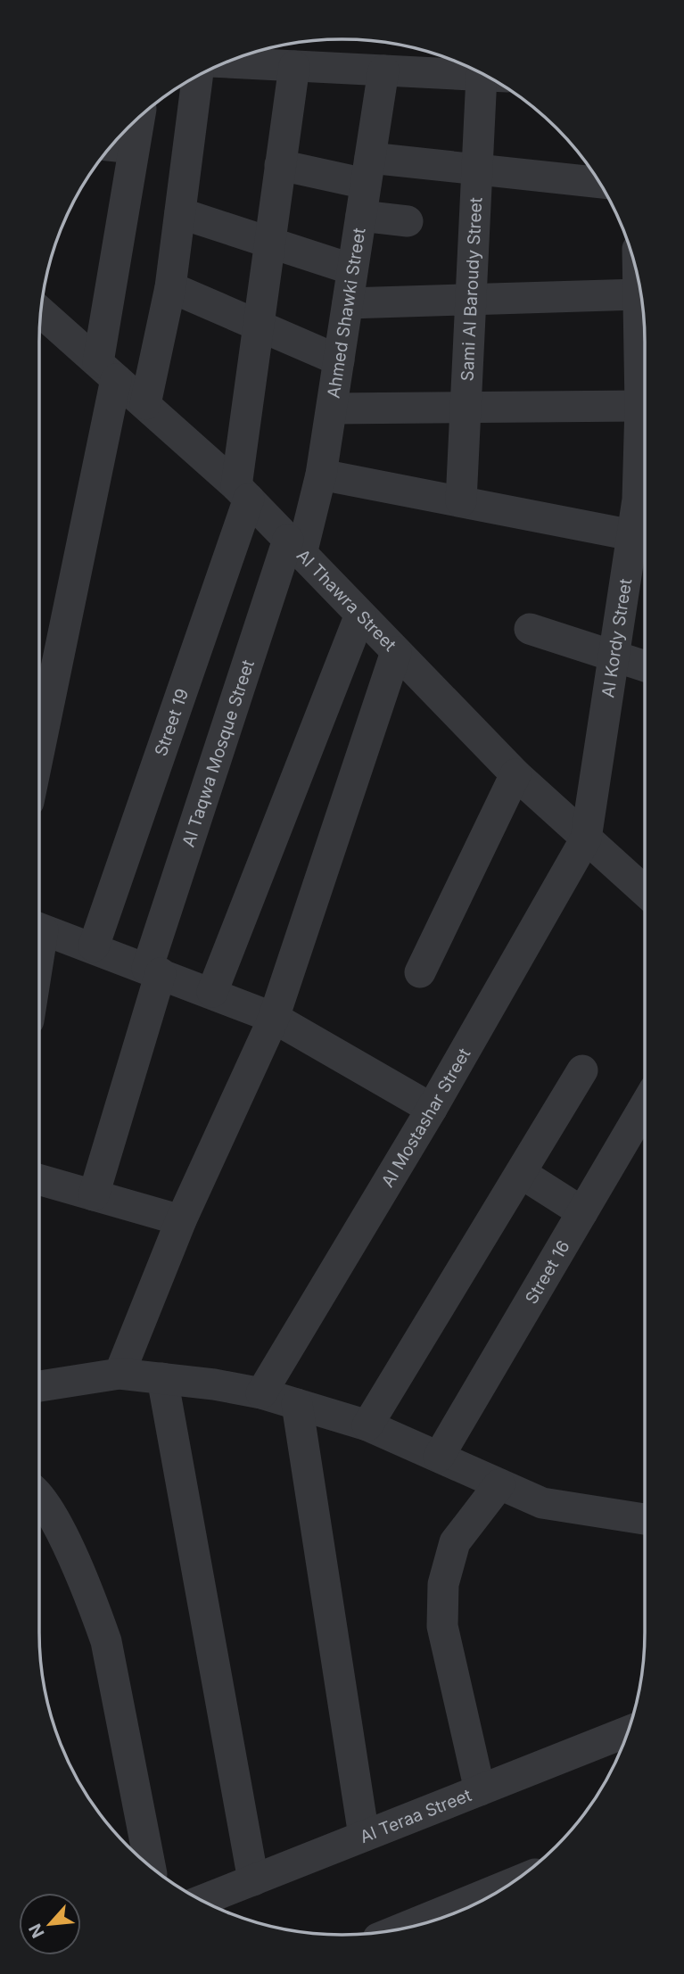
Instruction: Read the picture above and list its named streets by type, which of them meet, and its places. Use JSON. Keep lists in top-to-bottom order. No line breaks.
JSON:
{"streets":{"street":["Sami Al Baroudy Street","Ahmed Shawki Street","Al Thawra Street","Al Kordy Street","Street 19","Al Taqwa Mosque Street","Al Mostashar Street","Street 16","Al Teraa Street"]},"crossings":[["Ahmed Shawki Street","Al Thawra Street"],["Ahmed Shawki Street","Al Taqwa Mosque Street"],["Al Thawra Street","Al Kordy Street"],["Al Thawra Street","Street 19"],["Al Thawra Street","Al Taqwa Mosque Street"],["Al Thawra Street","Al Mostashar Street"],["Al Kordy Street","Al Mostashar Street"]],"north":"bottom left"}
